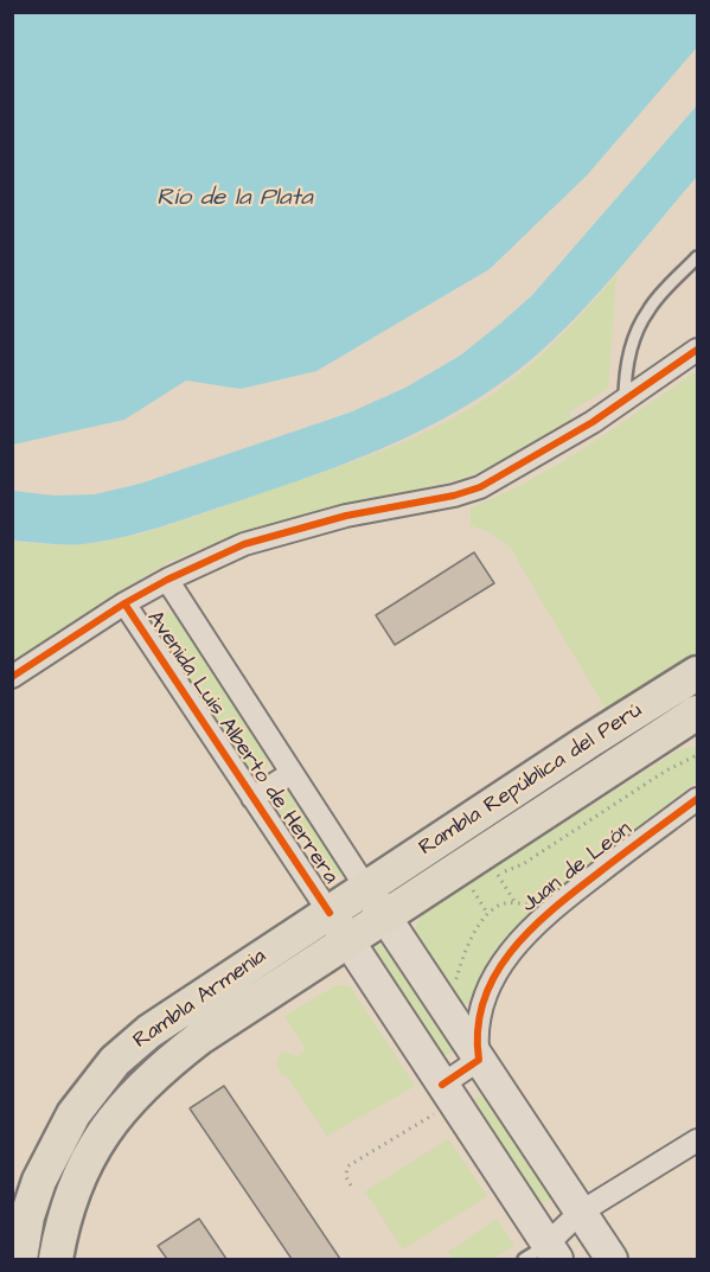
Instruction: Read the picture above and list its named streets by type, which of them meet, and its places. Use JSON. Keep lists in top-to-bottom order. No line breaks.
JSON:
{"streets":{"main road":["Avenida Luis Alberto de Herrera","Rambla República del Perú","Rambla Armenia"],"street":["Juan de León"]},"crossings":[["Avenida Luis Alberto de Herrera","Rambla República del Perú"],["Avenida Luis Alberto de Herrera","Juan de León"],["Avenida Luis Alberto de Herrera","Rambla Armenia"],["Rambla República del Perú","Rambla Armenia"]],"water":["Río de la Plata"]}
